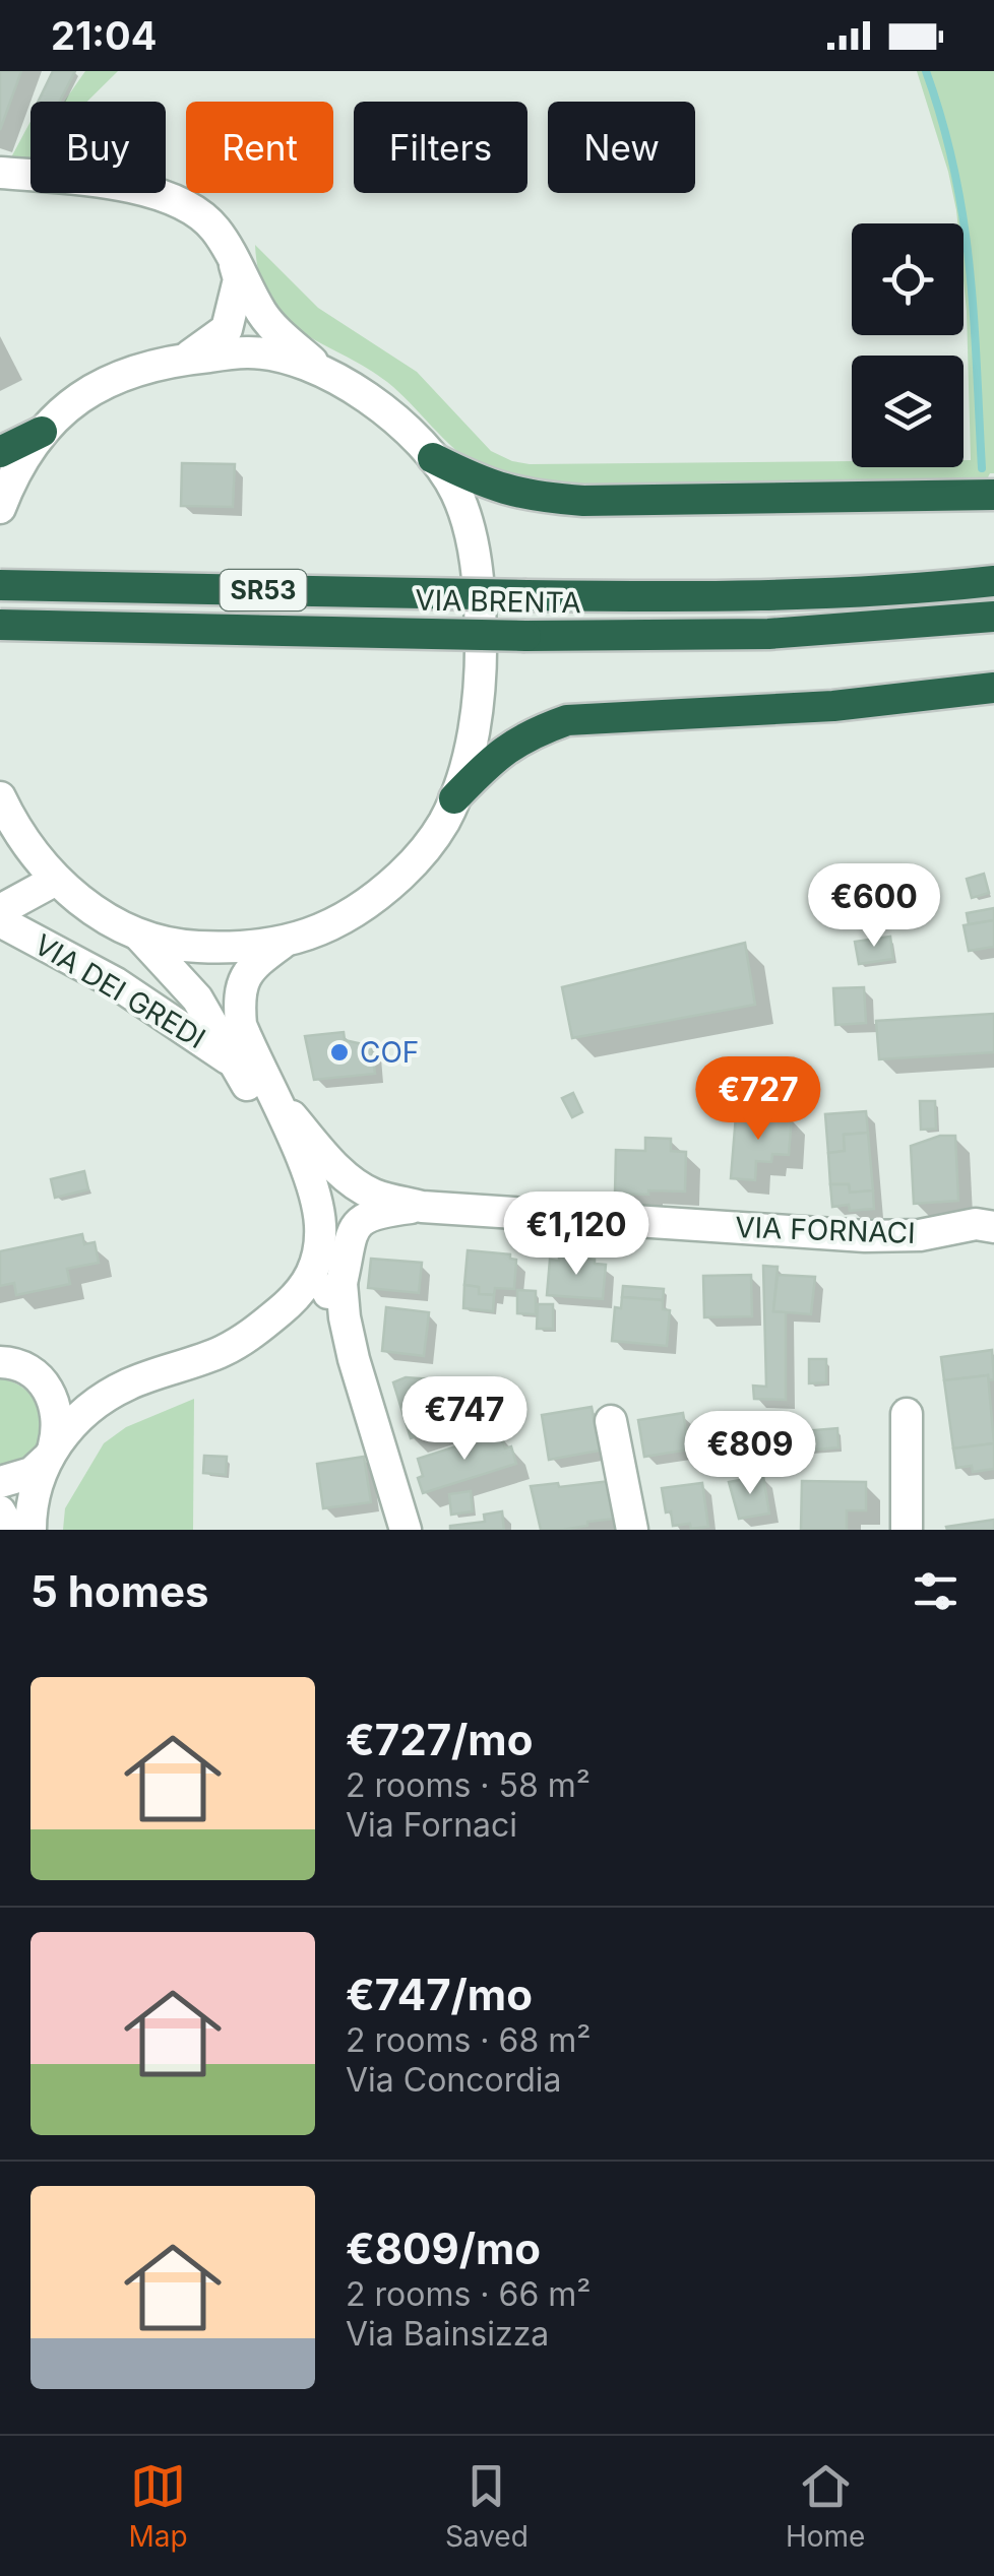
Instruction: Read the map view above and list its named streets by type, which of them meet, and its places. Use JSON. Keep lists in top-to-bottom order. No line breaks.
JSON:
{"streets":{"highway":["SR53","VIA BRENTA"],"street":["VIA DEI GREDI","VIA FORNACI"]},"places":["COF"],"page":{"status":"21:04","chip":["Buy","Rent","Filters","New"],"price":["€600","€727","€1,120","€747","€809"],"heading":"5 homes","list":[{"name":"€727/mo","note":"2 rooms · 58 m² · Via Fornaci"},{"name":"€747/mo","note":"2 rooms · 68 m² · Via Concordia"},{"name":"€809/mo","note":"2 rooms · 66 m² · Via Bainsizza"}],"tabs":["Map","Saved","Home"]}}
